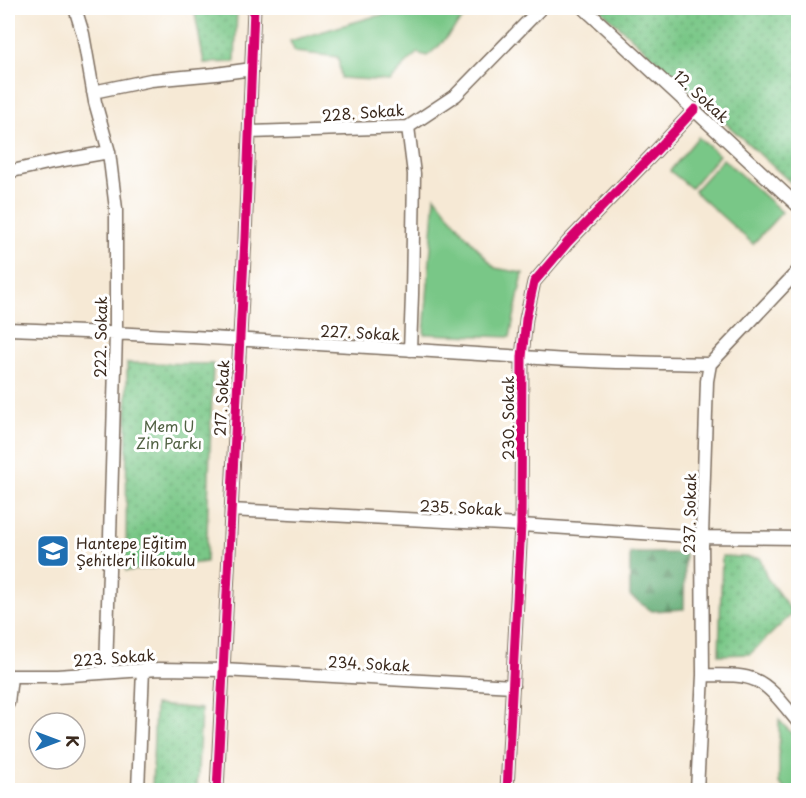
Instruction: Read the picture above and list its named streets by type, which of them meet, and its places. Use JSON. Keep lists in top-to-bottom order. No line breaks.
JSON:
{"streets":{"street":["12. Sokak","228. Sokak","227. Sokak","222. Sokak","217. Sokak","230. Sokak","235. Sokak","237. Sokak","223. Sokak","234. Sokak"]},"crossings":[["12. Sokak","230. Sokak"],["228. Sokak","217. Sokak"],["227. Sokak","222. Sokak"],["227. Sokak","217. Sokak"],["227. Sokak","230. Sokak"],["227. Sokak","237. Sokak"],["222. Sokak","223. Sokak"],["217. Sokak","235. Sokak"],["217. Sokak","223. Sokak"],["217. Sokak","234. Sokak"],["230. Sokak","235. Sokak"],["230. Sokak","234. Sokak"],["235. Sokak","237. Sokak"],["223. Sokak","234. Sokak"]],"parks":["Mem U Zin Parkı"],"places":{"school or university":["Hantepe Eğitim Şehitleri İlkokulu"]},"north":"right"}
